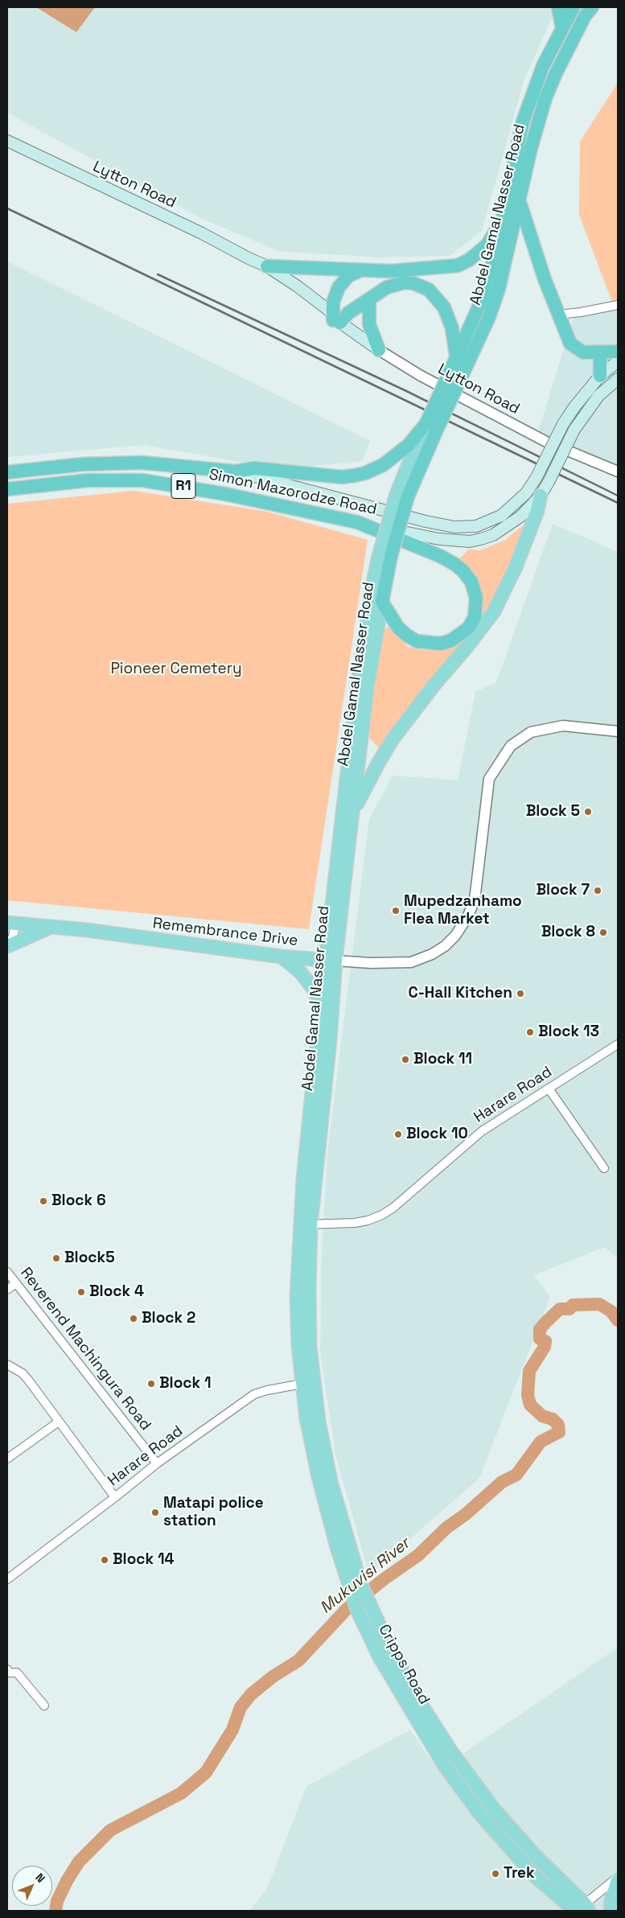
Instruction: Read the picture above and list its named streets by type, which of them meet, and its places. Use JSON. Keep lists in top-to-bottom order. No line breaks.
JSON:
{"streets":{"highway":["Abdel Gamal Nasser Road","R1","Simon Mazorodze Road"],"main road":["Lytton Road","Remembrance Drive","Cripps Road"],"street":["Harare Road","Reverend Machingura Road"]},"crossings":[["Abdel Gamal Nasser Road","Remembrance Drive"],["Abdel Gamal Nasser Road","Harare Road"],["Abdel Gamal Nasser Road","Cripps Road"],["R1","Simon Mazorodze Road"],["Harare Road","Reverend Machingura Road"],["Harare Road","Cripps Road"]],"water":["Mukuvisi River"],"parks":["Pioneer Cemetery"],"places":["Block 5","Block 7","Mupedzanhamo Flea Market","Block 8","C-Hall Kitchen","Block 13","Block 11","Block 10","Block 6","Block5","Block 4","Block 2","Block 1","Matapi police station","Block 14","Trek"],"north":"top right"}
